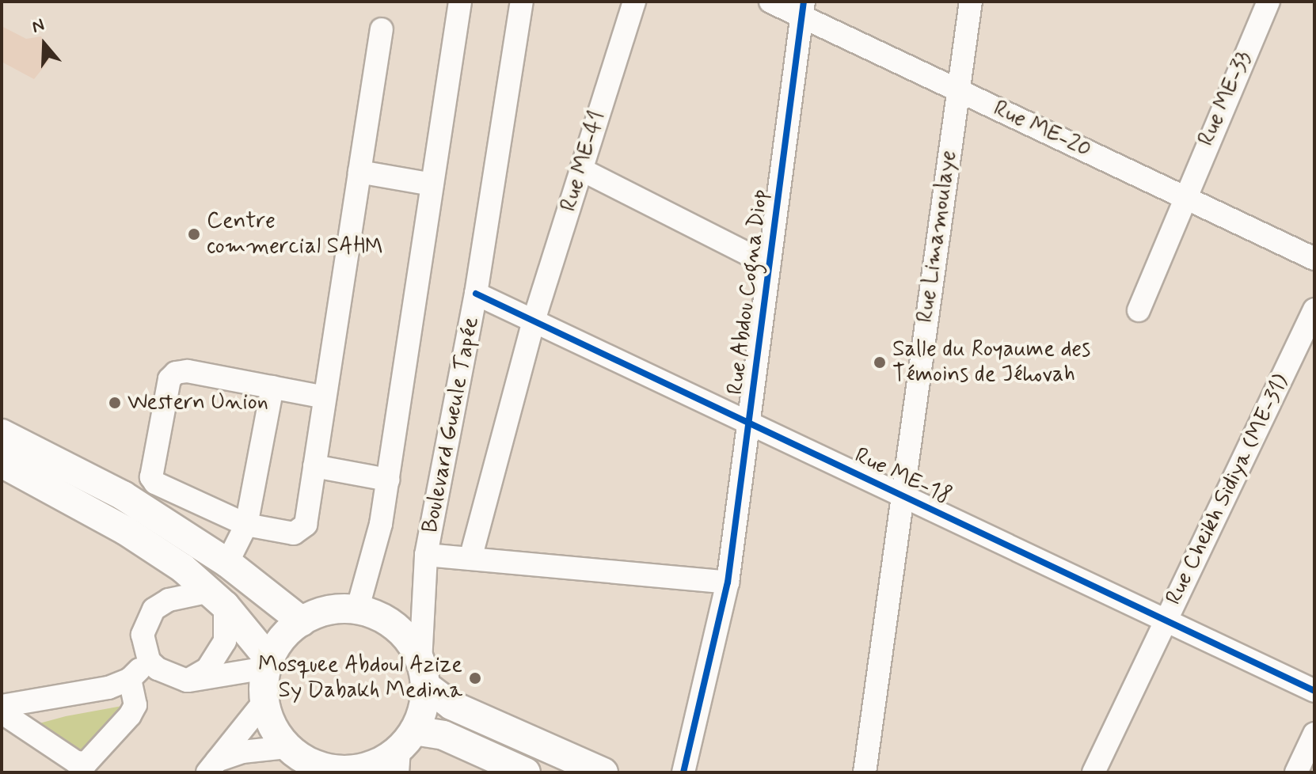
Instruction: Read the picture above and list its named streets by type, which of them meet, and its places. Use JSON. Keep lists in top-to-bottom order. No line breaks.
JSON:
{"streets":{"street":["Rue ME-33","Rue ME-20","Rue ME-41","Rue Limamoulaye","Rue Abdou Cogna Diop","Boulevard Gueule Tapée","Rue ME-18","Rue Cheikh Sidiya (ME-31)"]},"crossings":[["Rue ME-33","Rue ME-20"],["Rue ME-20","Rue Limamoulaye"],["Rue ME-20","Rue Abdou Cogna Diop"],["Rue ME-41","Rue ME-18"],["Rue Limamoulaye","Rue ME-18"],["Rue Abdou Cogna Diop","Rue ME-18"],["Boulevard Gueule Tapée","Rue ME-18"],["Rue ME-18","Rue Cheikh Sidiya (ME-31)"]],"places":["Centre commercial SAHM","Salle du Royaume des Témoins de Jéhovah","Western Union","Mosquee Abdoul Azize Sy Dabakh Medina"],"north":"top"}
